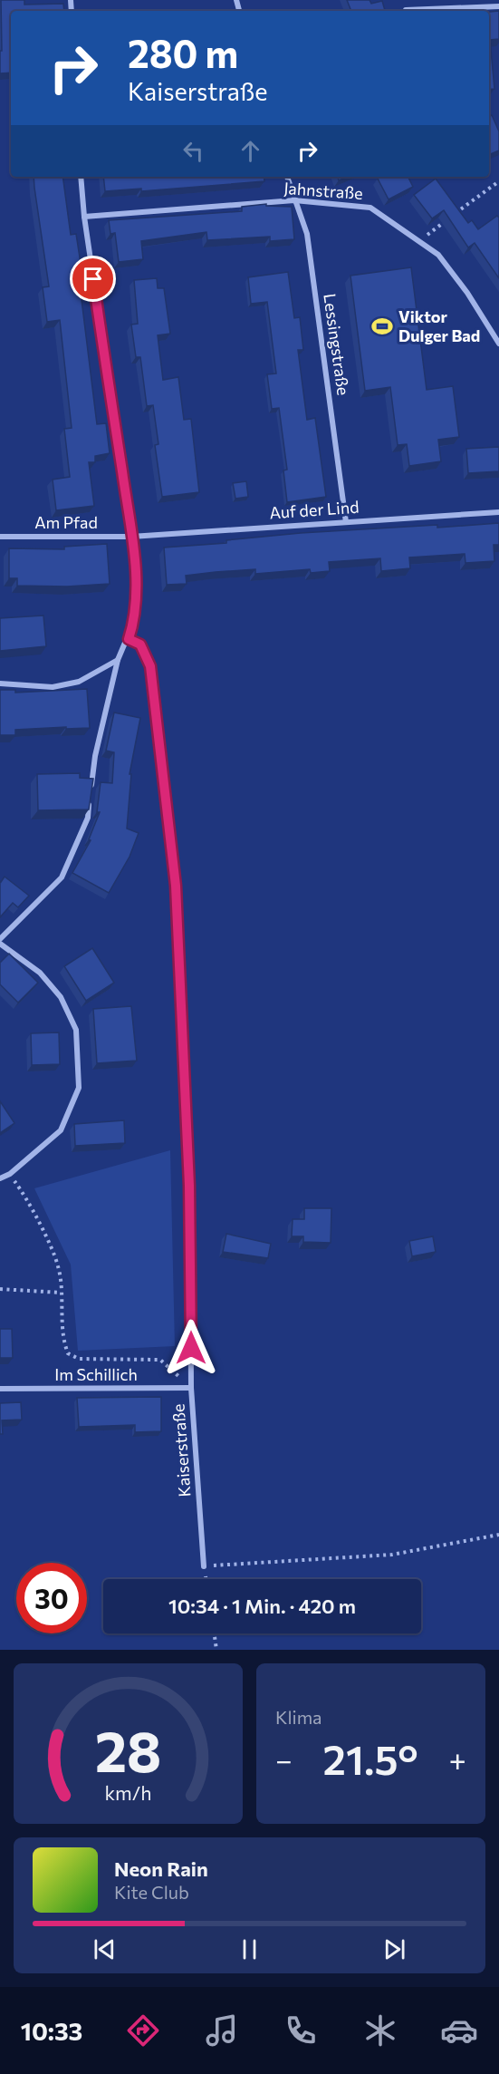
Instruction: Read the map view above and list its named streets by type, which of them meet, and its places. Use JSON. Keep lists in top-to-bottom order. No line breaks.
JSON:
{"streets":{"street":["Jahnstraße","Lessingstraße","Auf der Lind","Am Pfad","Im Schillich","Kaiserstraße"]},"crossings":[["Jahnstraße","Lessingstraße"],["Lessingstraße","Auf der Lind"],["Auf der Lind","Am Pfad"],["Im Schillich","Kaiserstraße"]],"places":{"sports":["Viktor Dulger Bad"]},"page":{"turn":["280 m","Kaiserstraße"],"limit":"30","trip":"10:34 · 1 Min. · 420 m","tile":"Klima","heat":["−","21.5°","+"],"song":["Neon Rain","Kite Club"],"tabs":"10:33","gauge":["28","km/h"]}}
